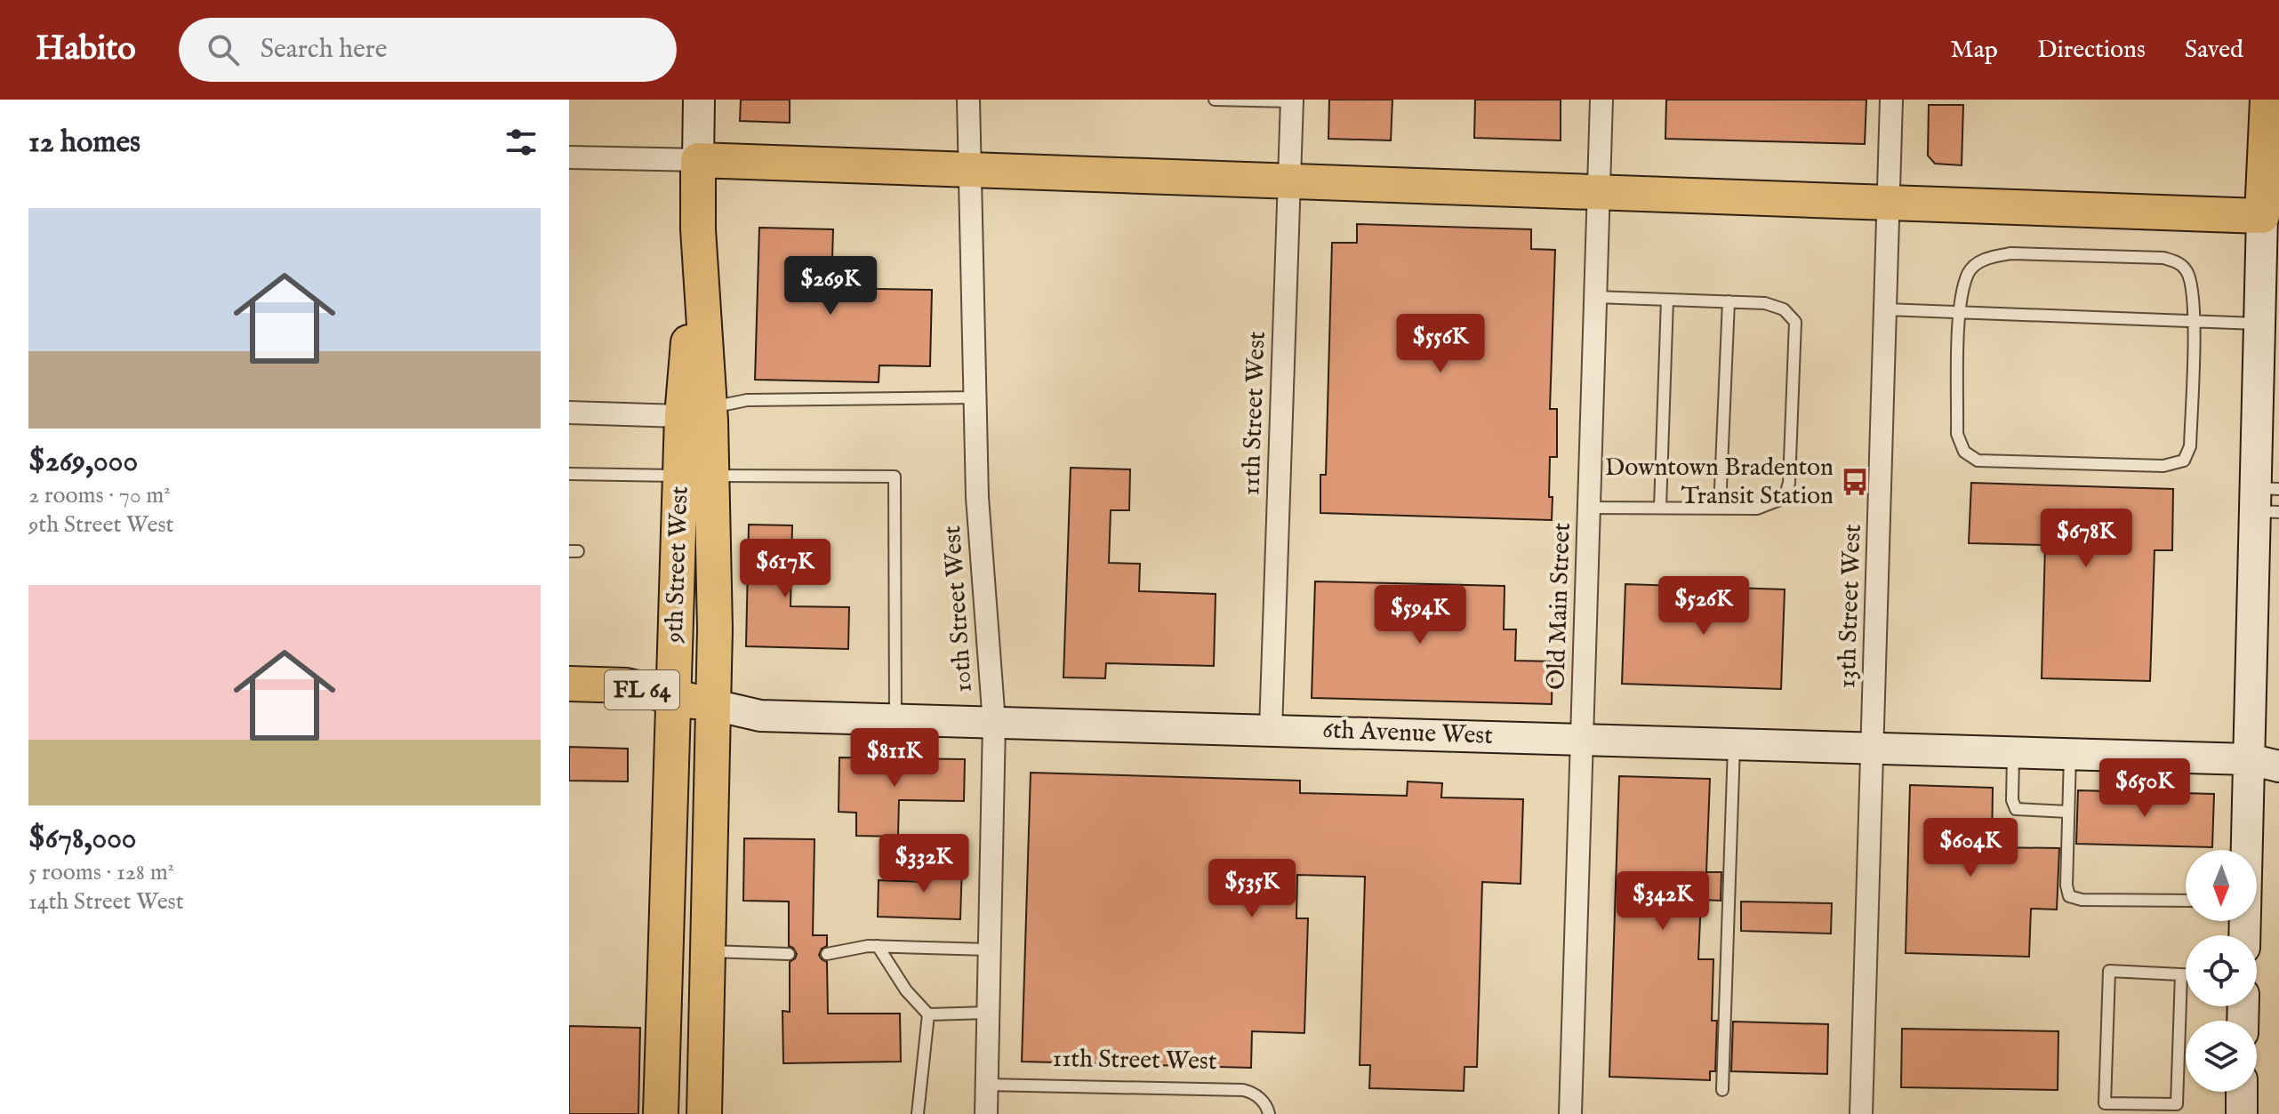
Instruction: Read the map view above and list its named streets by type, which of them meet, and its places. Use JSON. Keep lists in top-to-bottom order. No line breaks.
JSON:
{"streets":{"main road":["9th Street West","FL 64","6th Avenue West"],"street":["11th Street West","Old Main Street","13th Street West","10th Street West"]},"crossings":[["11th Street West","10th Street West"],["11th Street West","6th Avenue West"],["9th Street West","6th Avenue West"],["Old Main Street","6th Avenue West"],["13th Street West","6th Avenue West"],["10th Street West","6th Avenue West"]],"places":{"bus stop":["Downtown Bradenton Transit Station"]},"north":"bottom","page":{"header":"Habito","search":"Search here","nav":["Map","Directions","Saved"],"heading":"12 homes","list":[{"name":"$269,000","note":"2 rooms · 70 m² · 9th Street West"},{"name":"$678,000","note":"5 rooms · 128 m² · 14th Street West"}],"price":["$269K","$556K","$678K","$617K","$526K","$594K","$811K","$650K","$604K","$332K","$535K","$342K"]}}
